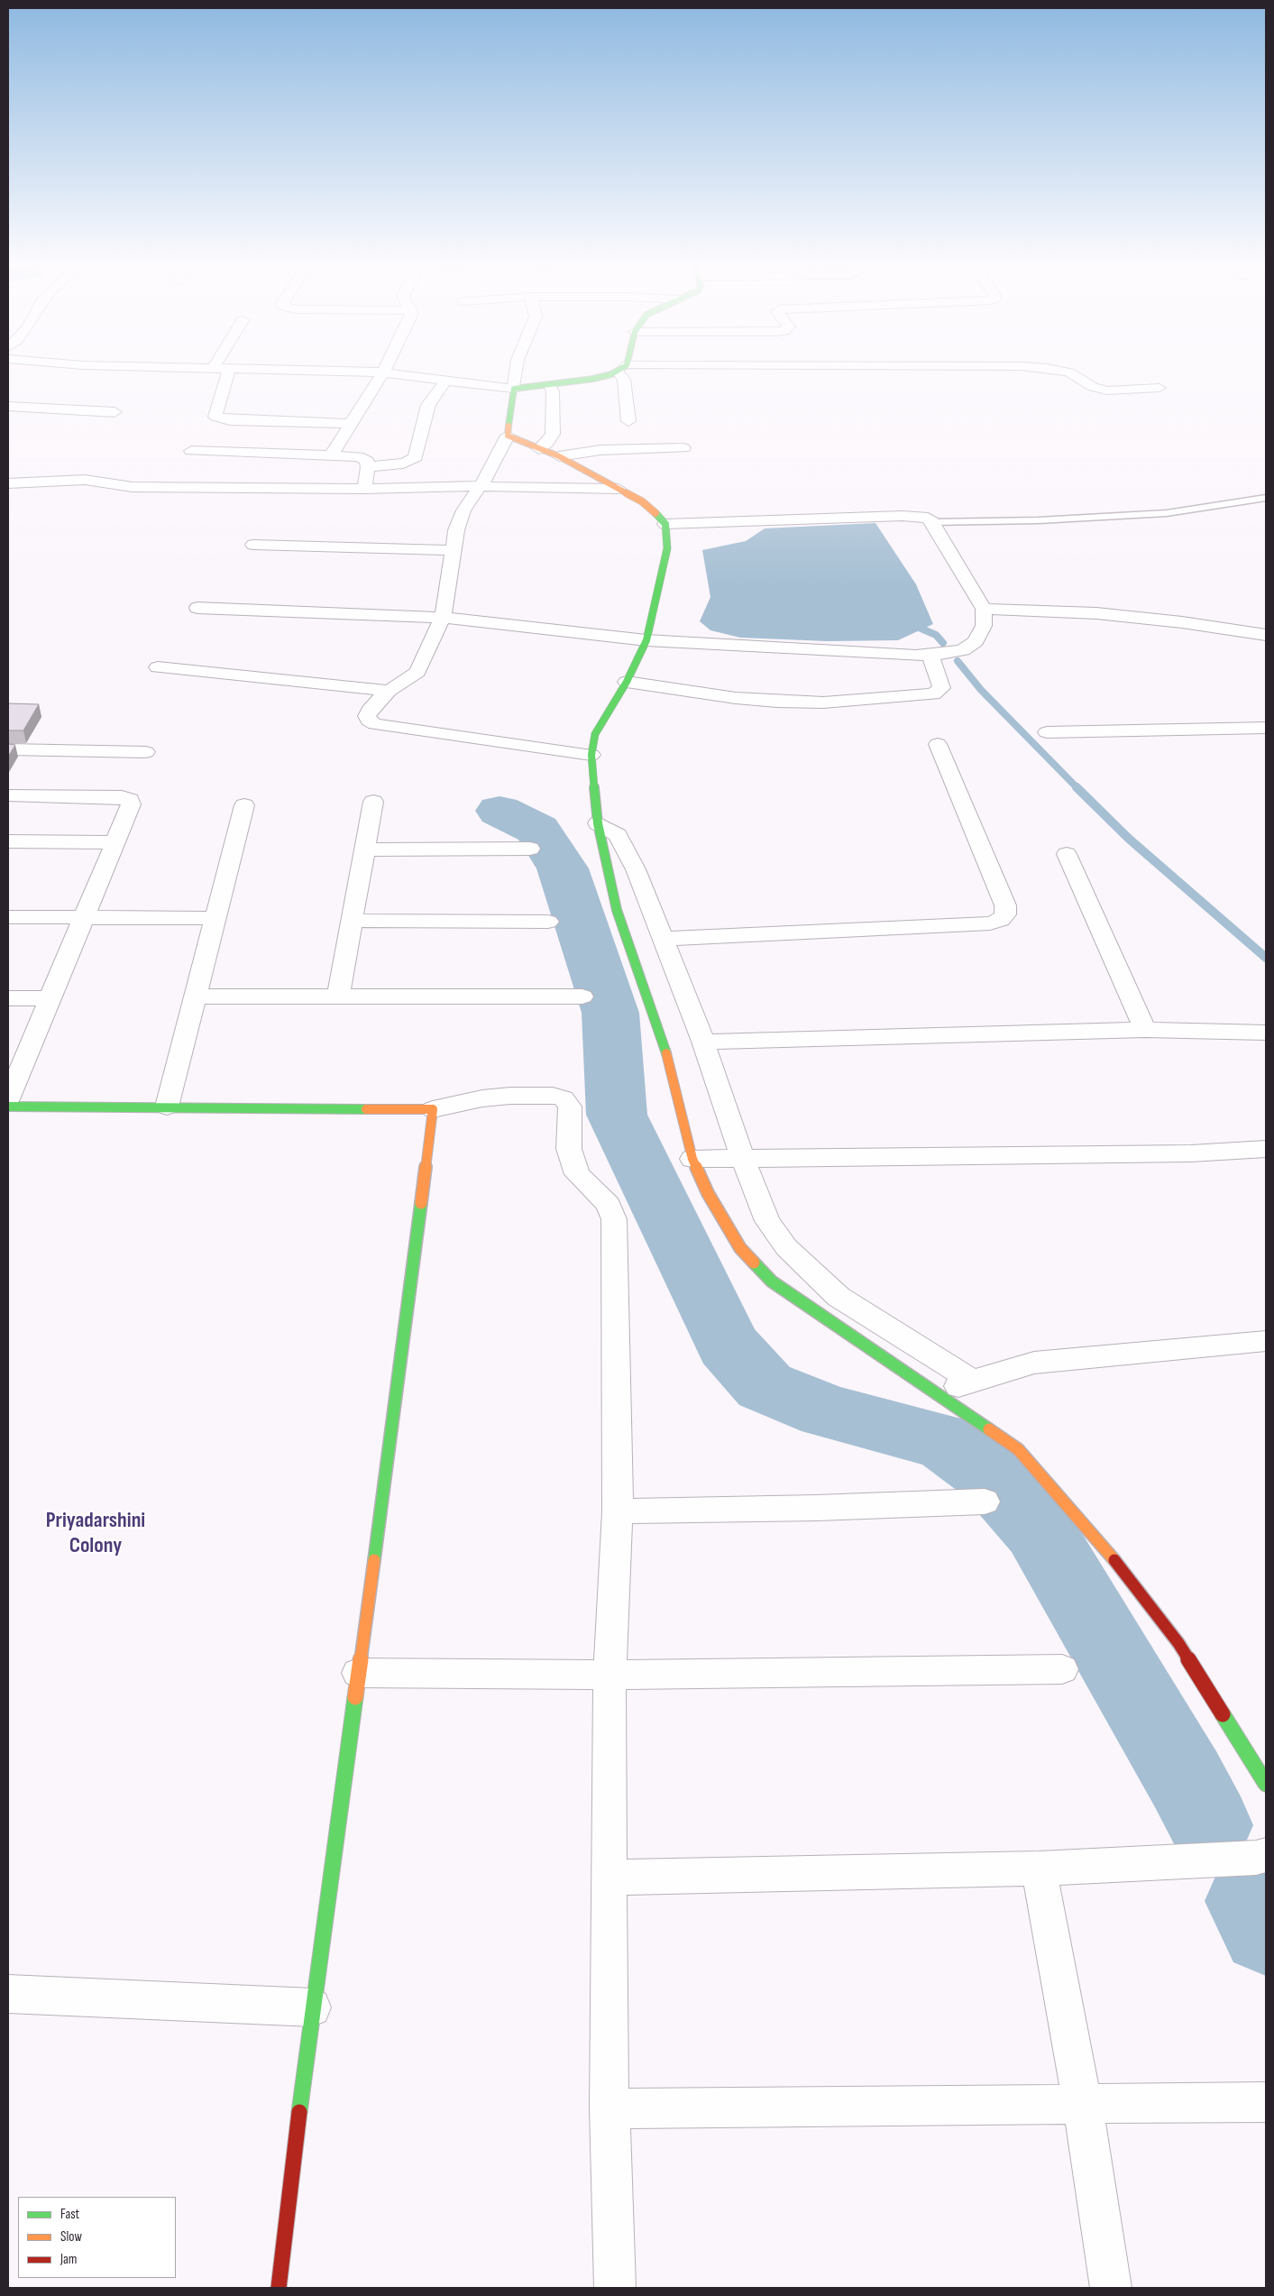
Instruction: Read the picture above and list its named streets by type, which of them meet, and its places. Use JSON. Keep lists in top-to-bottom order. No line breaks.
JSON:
{"districts":["Priyadarshini Colony"],"legend":["Fast","Slow","Jam"]}
